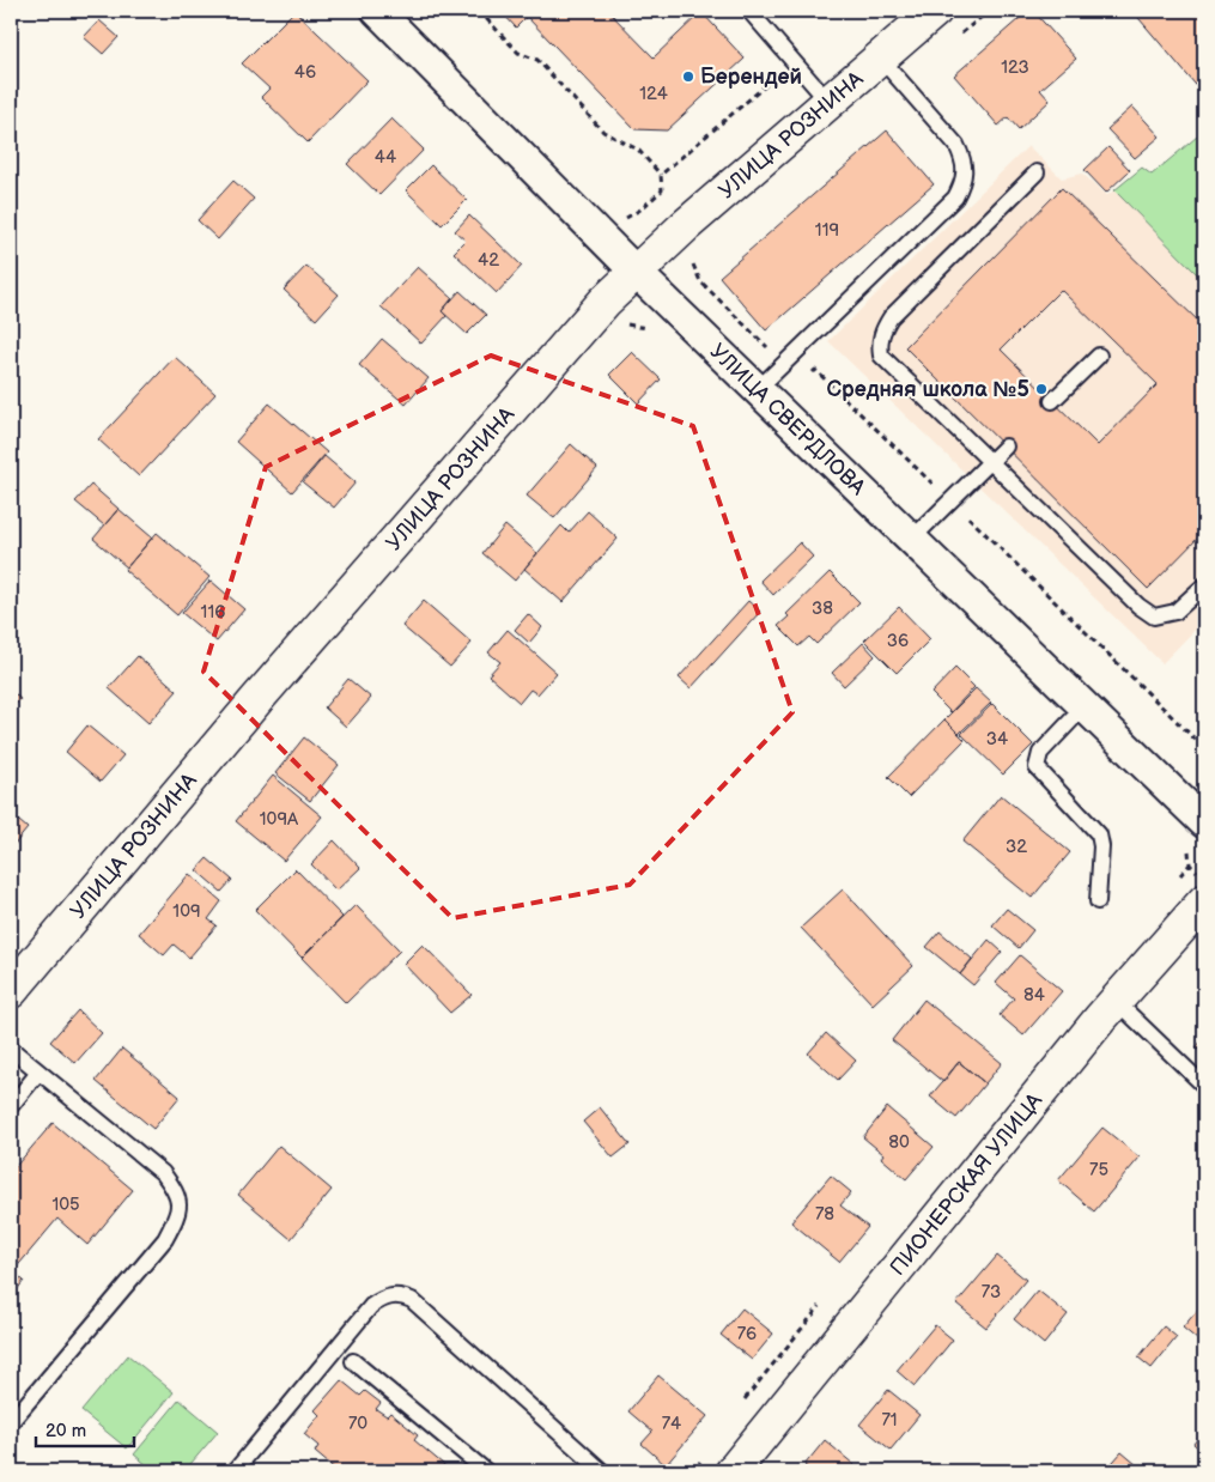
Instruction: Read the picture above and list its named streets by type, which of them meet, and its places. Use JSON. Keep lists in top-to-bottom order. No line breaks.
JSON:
{"streets":{"main road":["УЛИЦА РОЗНИНА","ПИОНЕРСКАЯ УЛИЦА"],"street":["УЛИЦА СВЕРДЛОВА"]},"crossings":[["УЛИЦА РОЗНИНА","УЛИЦА СВЕРДЛОВА"]],"places":["Берендей","Средняя школа №5"],"house_numbers":["123","46","124","44","119","42","38","116","36","34","109А","32","109","84","80","75","105","78","73","76","71","70","74"],"scale_bar":"20 m"}
